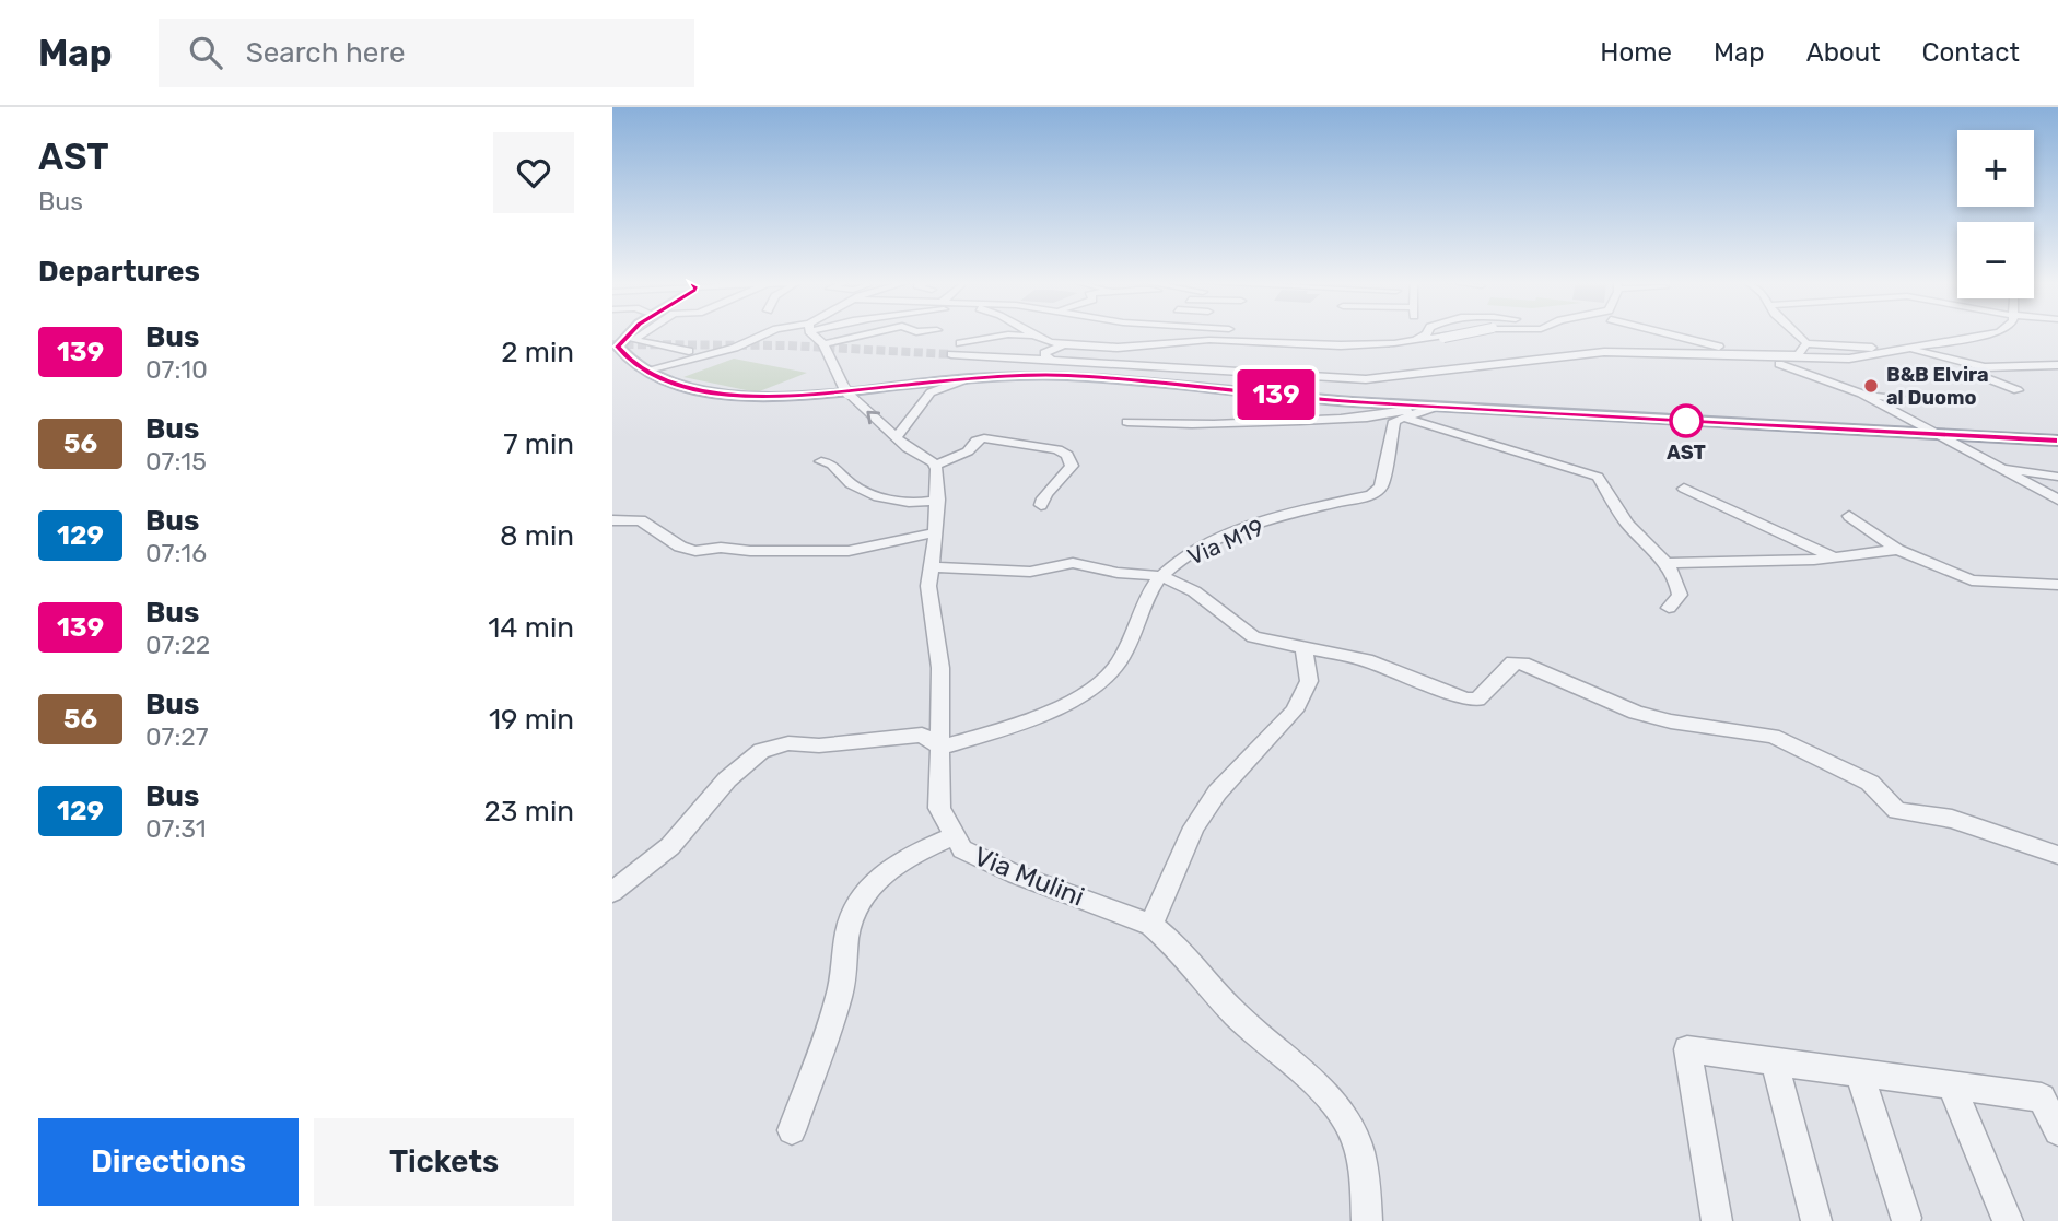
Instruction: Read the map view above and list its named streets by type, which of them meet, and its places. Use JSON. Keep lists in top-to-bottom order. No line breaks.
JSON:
{"streets":{"street":["Via M19","Via Mulini"]},"crossings":[["Via M19","Via Mulini"]],"places":["B&B Elvira al Duomo","AST"],"lines":["bus line 139"],"page":{"header":"Map","search":"Search here","nav":["Home","Map","About","Contact"],"heading":[["AST","Bus"],"Departures"],"on_map":"139","map_buttons":["+","−"],"list":[{"mark":"139","name":"Bus","note":"07:10","value":"2 min"},{"mark":"56","name":"Bus","note":"07:15","value":"7 min"},{"mark":"129","name":"Bus","note":"07:16","value":"8 min"},{"mark":"139","name":"Bus","note":"07:22","value":"14 min"},{"mark":"56","name":"Bus","note":"07:27","value":"19 min"},{"mark":"129","name":"Bus","note":"07:31","value":"23 min"}],"buttons":["Directions","Tickets"]}}
